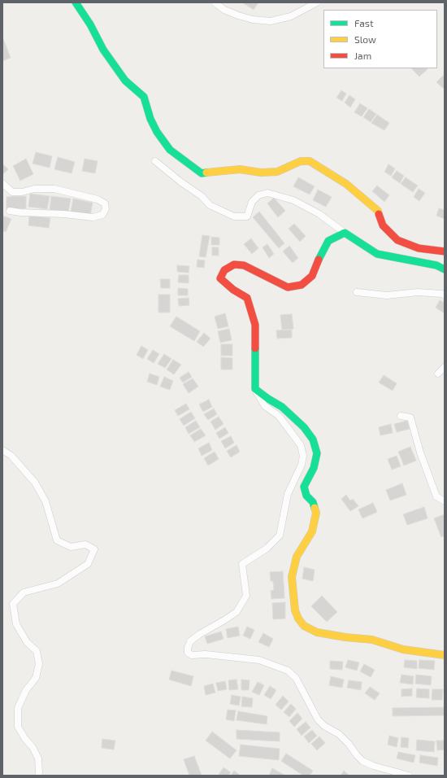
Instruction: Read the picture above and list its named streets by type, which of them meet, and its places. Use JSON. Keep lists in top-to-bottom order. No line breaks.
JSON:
{"legend":["Fast","Slow","Jam"]}
